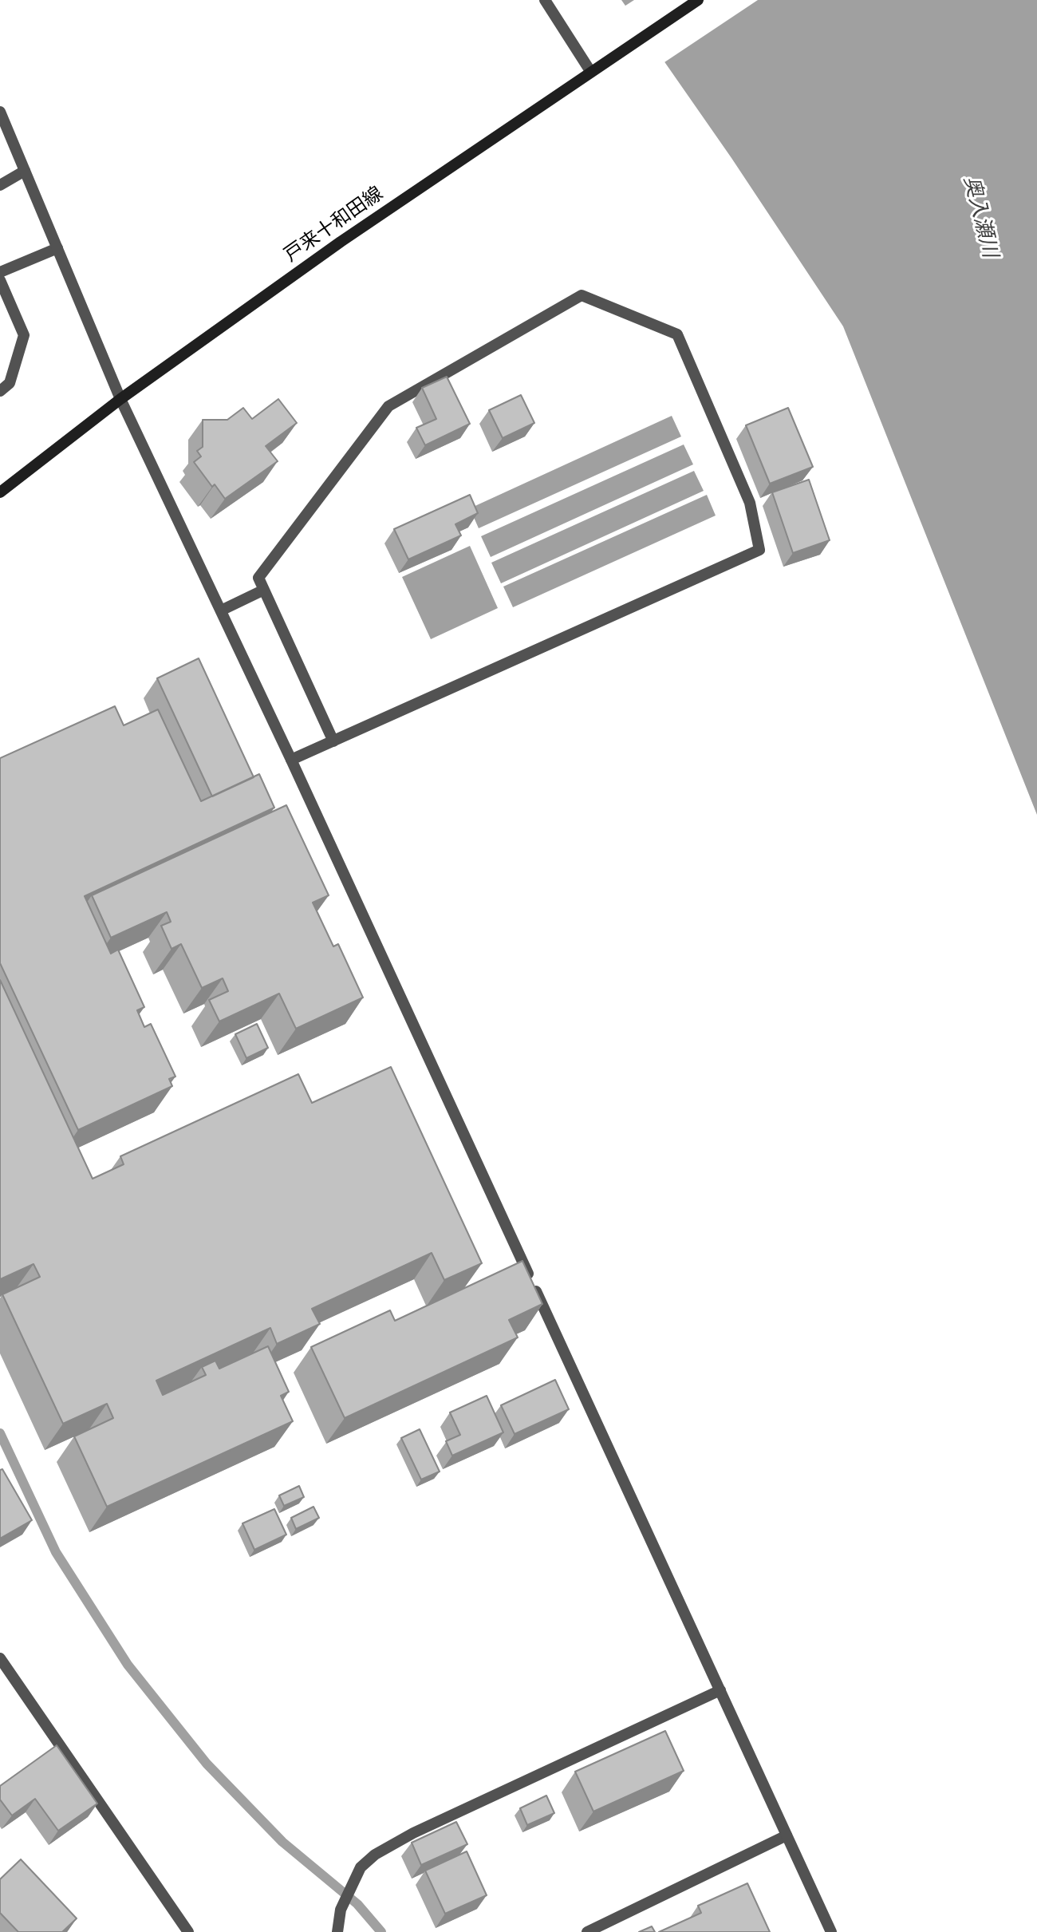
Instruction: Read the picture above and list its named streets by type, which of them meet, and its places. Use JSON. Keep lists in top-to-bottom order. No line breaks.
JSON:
{"streets":{"main road":["戸来十和田線"]},"water":["奥入瀬川"]}
